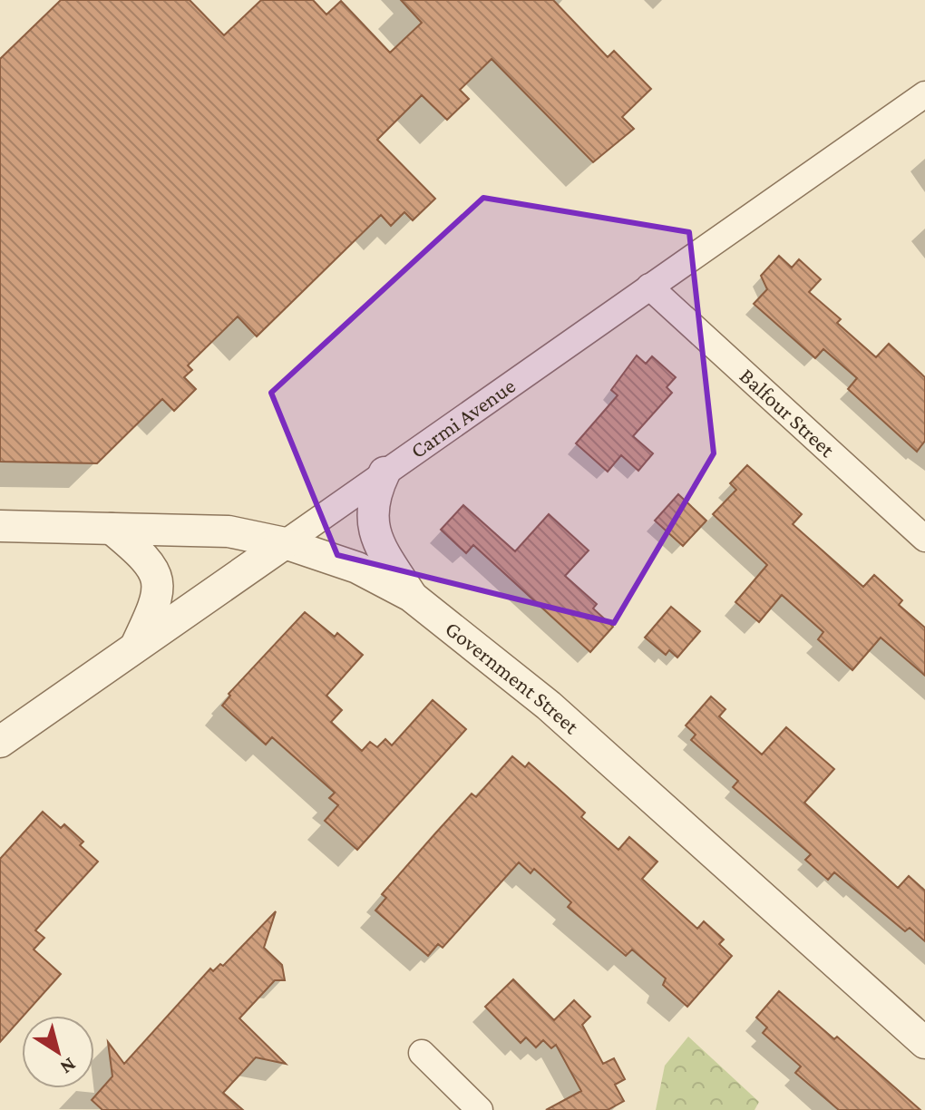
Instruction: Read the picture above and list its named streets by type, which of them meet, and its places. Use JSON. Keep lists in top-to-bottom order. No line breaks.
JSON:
{"streets":{"street":["Balfour Street","Carmi Avenue","Government Street"]},"crossings":[["Balfour Street","Carmi Avenue"],["Carmi Avenue","Government Street"]],"north":"bottom right"}
